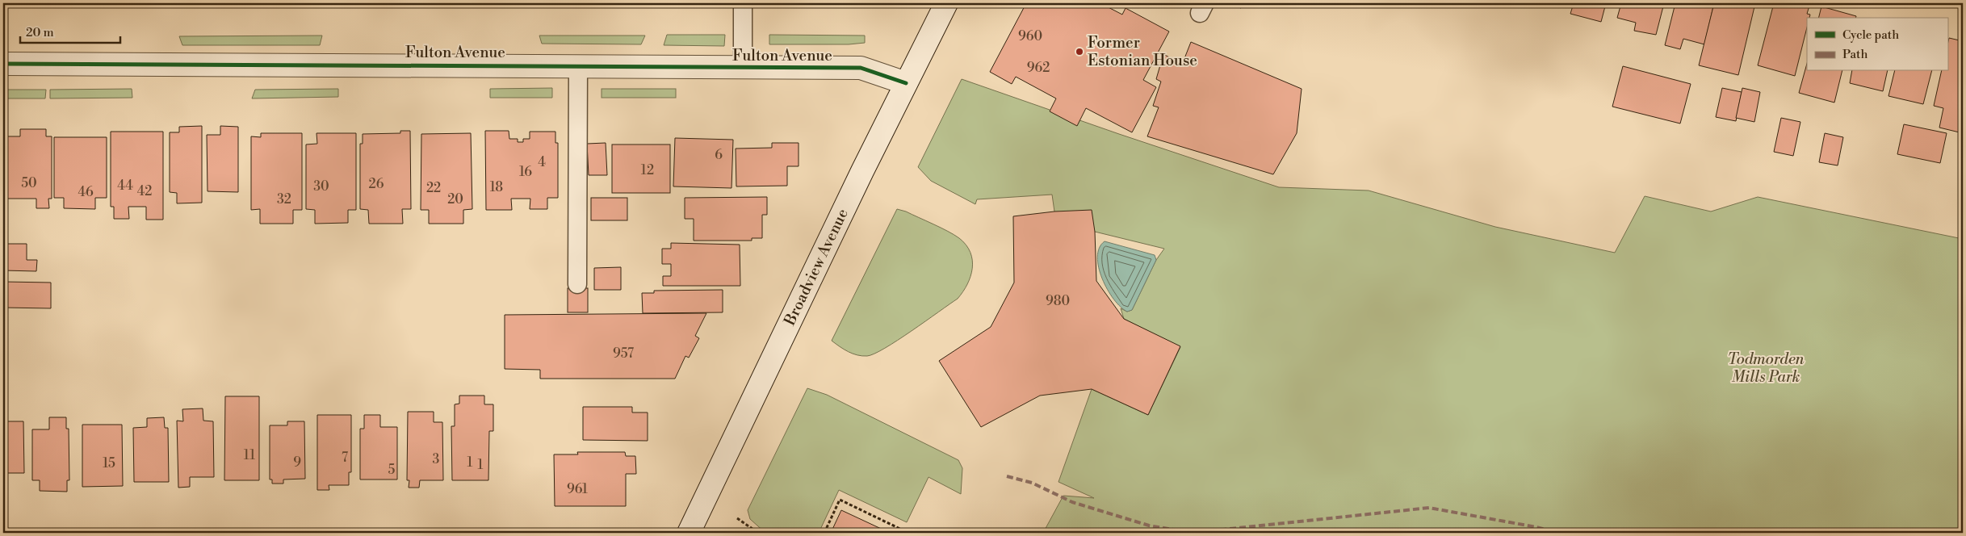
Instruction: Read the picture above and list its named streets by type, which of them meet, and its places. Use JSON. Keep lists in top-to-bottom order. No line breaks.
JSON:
{"streets":{"street":["Fulton Avenue","Broadview Avenue"]},"crossings":[["Fulton Avenue","Broadview Avenue"]],"parks":["Todmorden Mills Park"],"places":["Former Estonian House"],"house_numbers":["960","962","6","4","12","16","50","26","44","30","18","22","42","46","32","20","980","957","11","7","3","9","1","15","1","5","961"],"legend":["Cycle path","Path"],"scale_bar":"20 m"}
